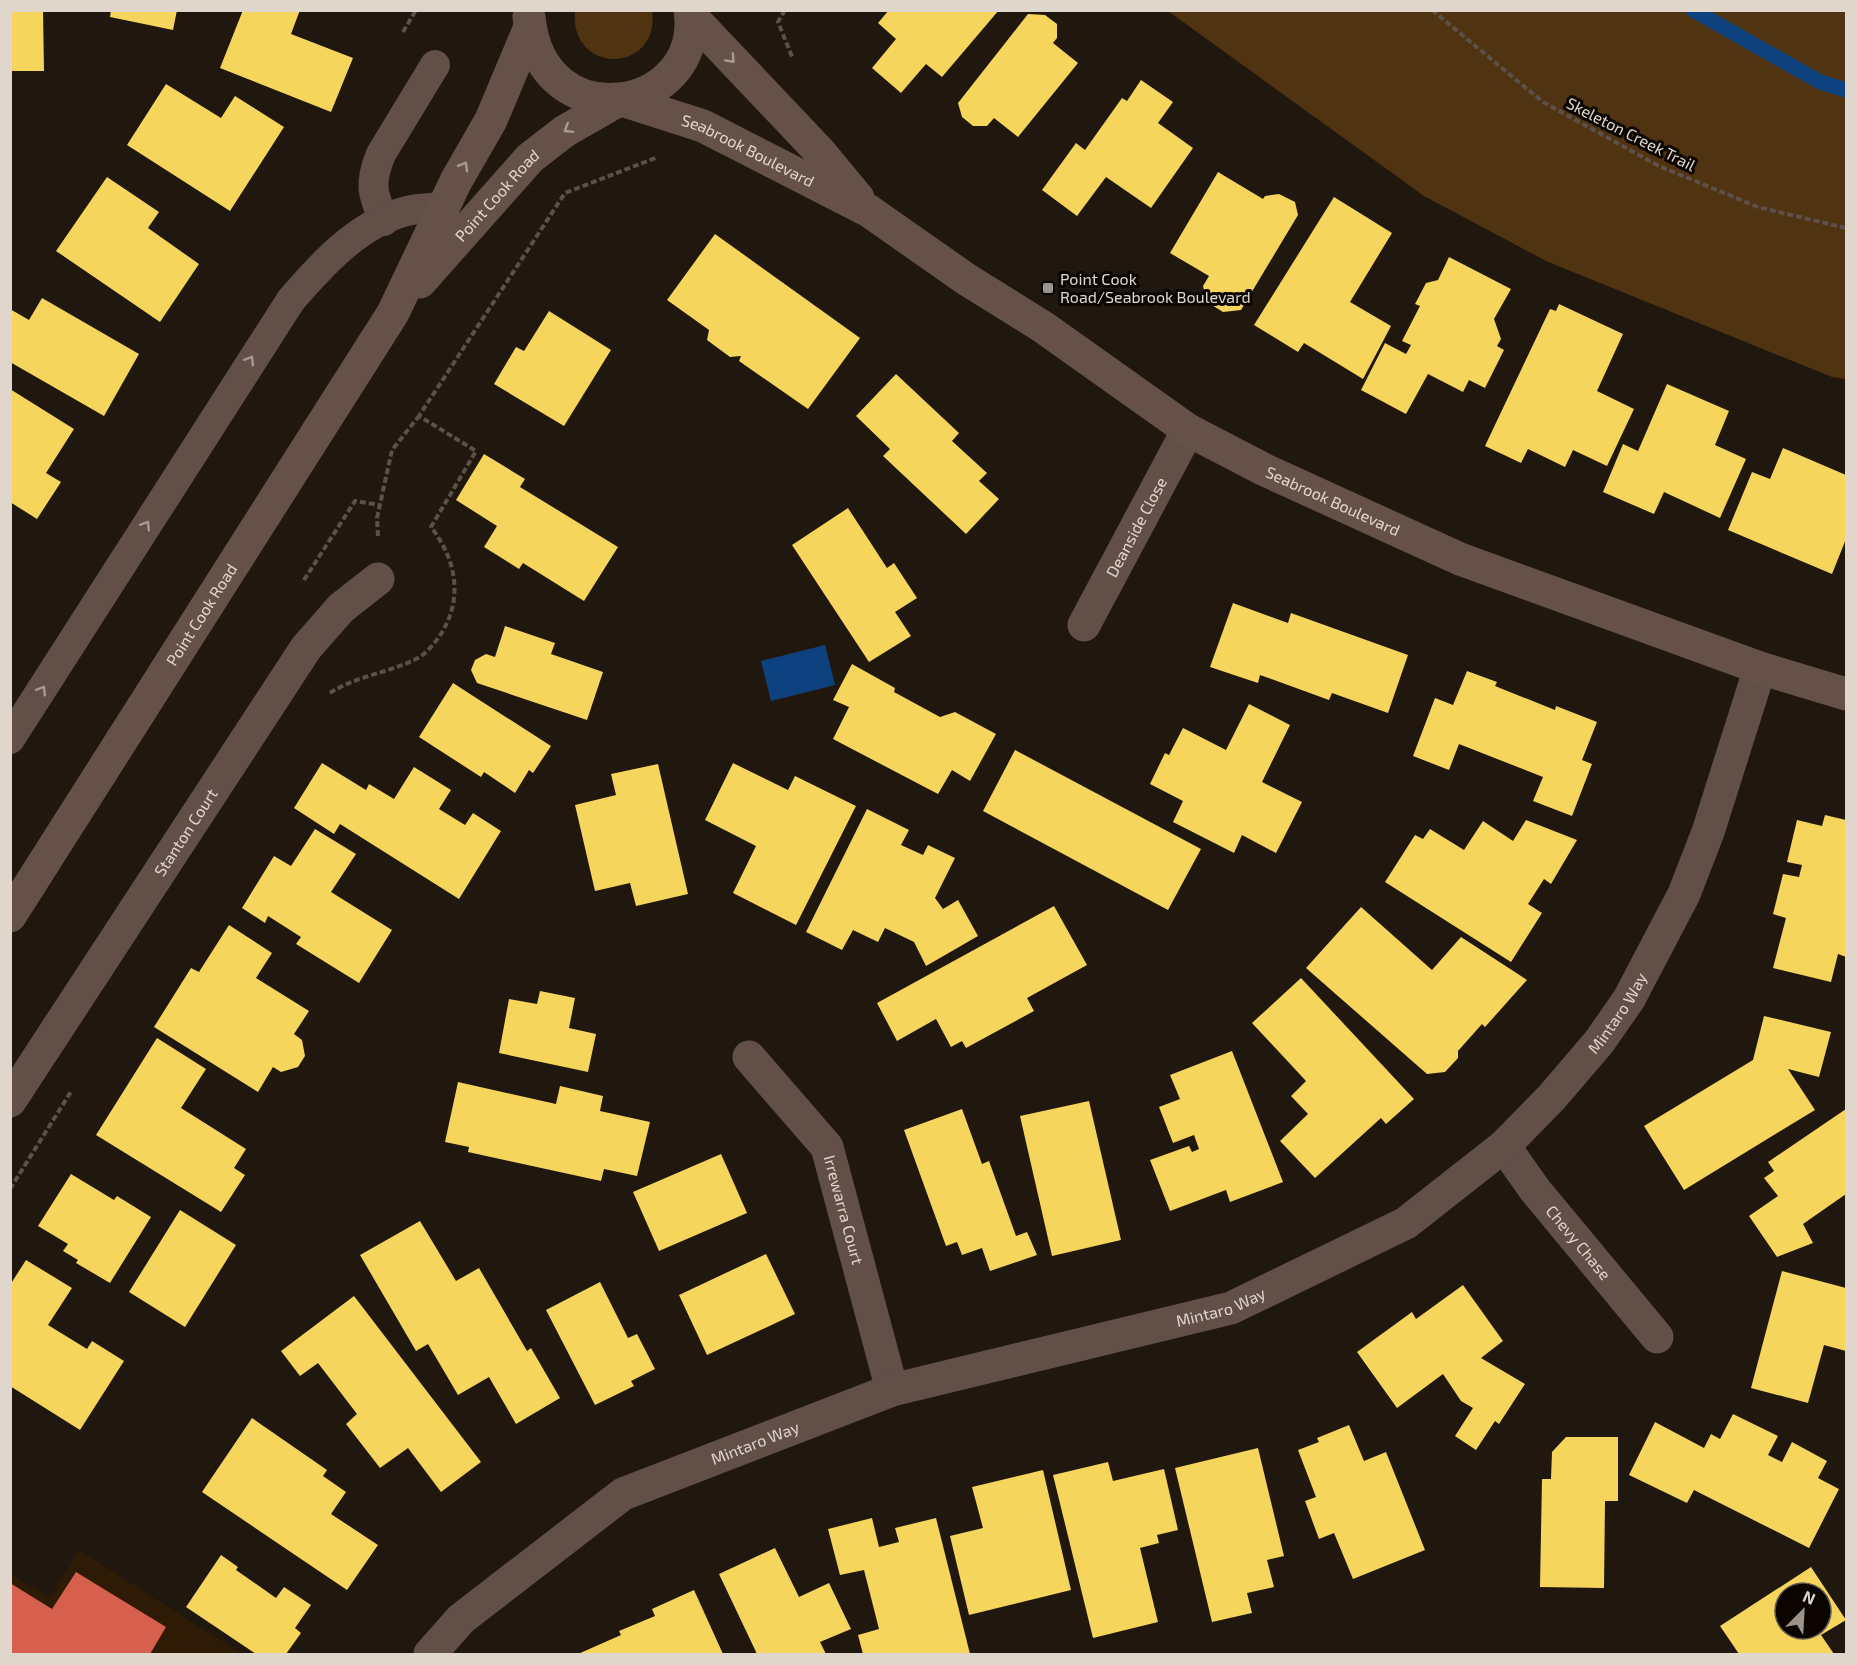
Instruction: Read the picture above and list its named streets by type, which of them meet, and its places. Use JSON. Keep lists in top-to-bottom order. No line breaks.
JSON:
{"streets":{"street":["Seabrook Boulevard","Point Cook Road","Deanside Close","Stanton Court","Mintaro Way","Irrewarra Court","Chevy Chase"],"path":["Skeleton Creek Trail"]},"crossings":[["Seabrook Boulevard","Point Cook Road"],["Seabrook Boulevard","Deanside Close"],["Seabrook Boulevard","Mintaro Way"],["Mintaro Way","Irrewarra Court"],["Mintaro Way","Chevy Chase"]],"places":{"transit":["Point Cook Road/Seabrook Boulevard"]},"north":"top right"}
